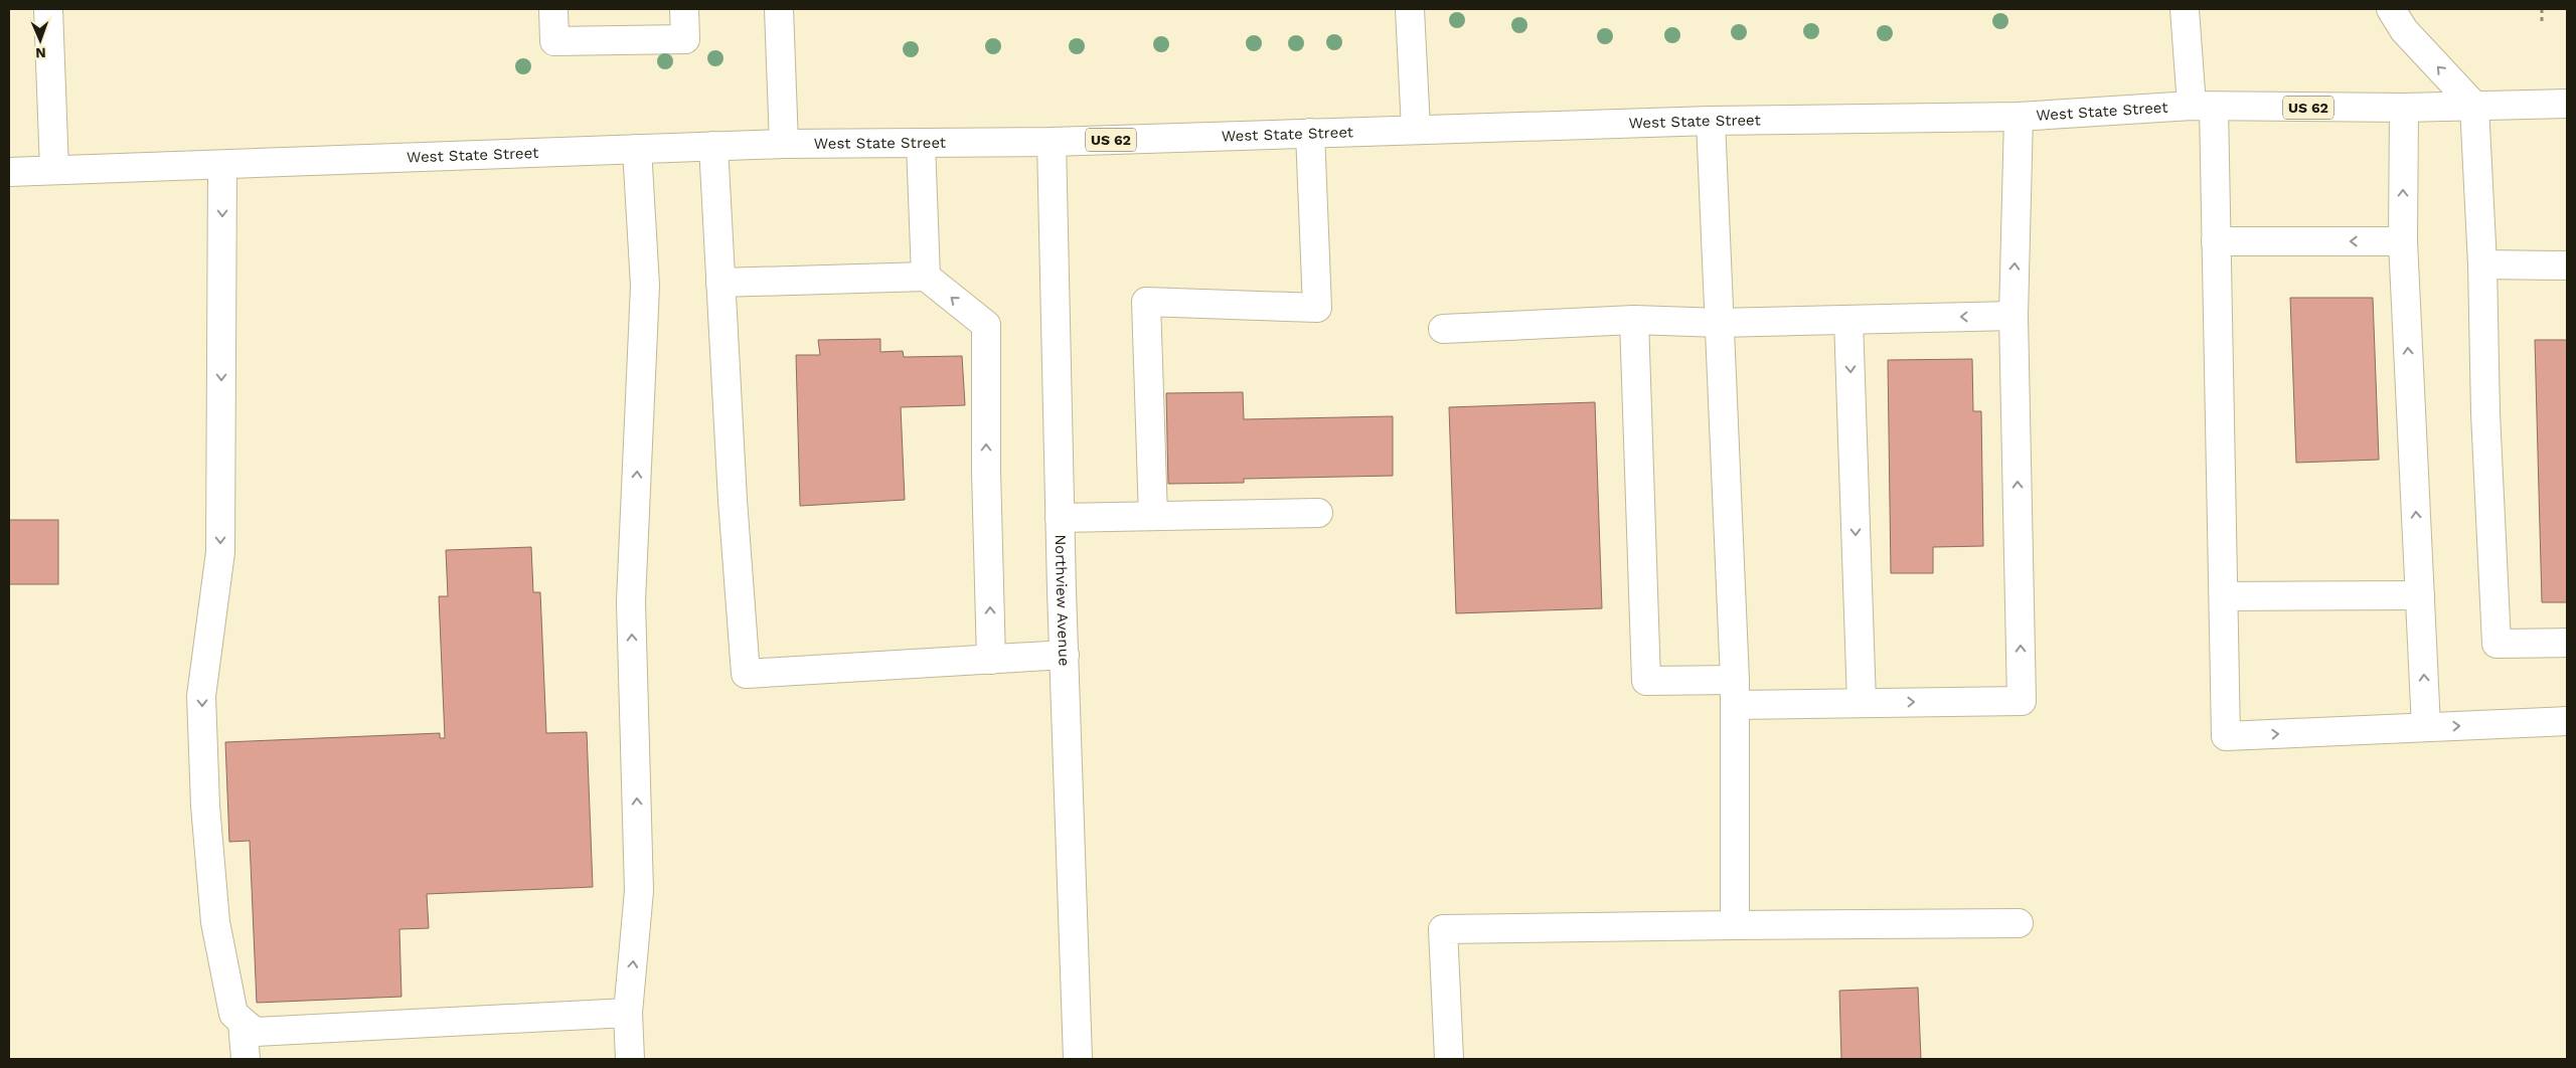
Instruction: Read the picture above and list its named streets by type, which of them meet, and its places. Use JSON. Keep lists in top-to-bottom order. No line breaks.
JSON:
{"streets":{"main road":["US 62","West State Street","Northview Avenue"]},"crossings":[["West State Street","Northview Avenue"]],"north":"bottom"}
